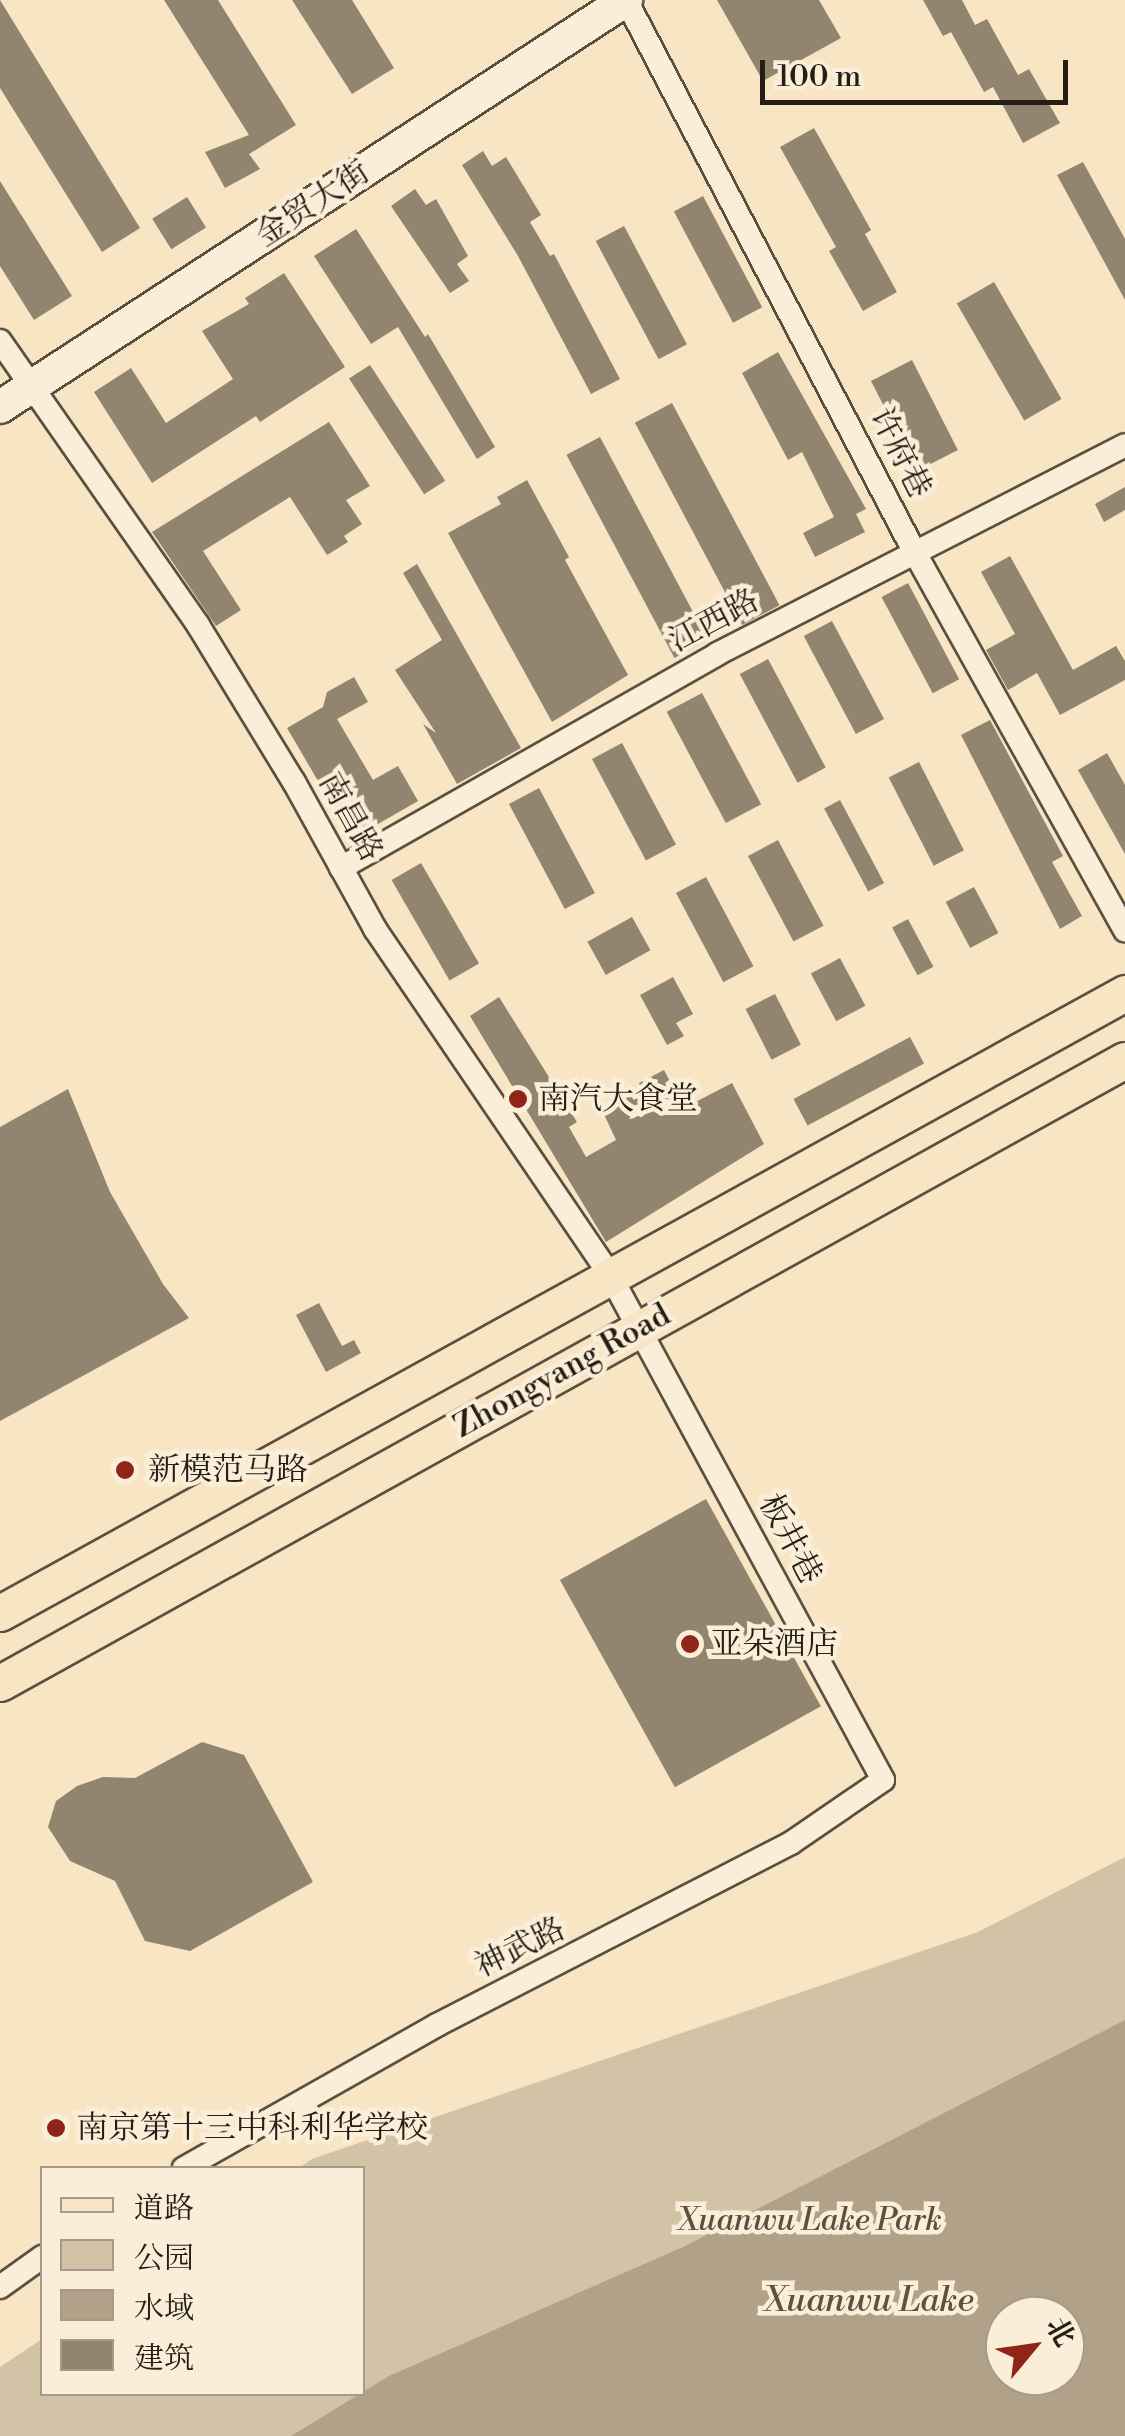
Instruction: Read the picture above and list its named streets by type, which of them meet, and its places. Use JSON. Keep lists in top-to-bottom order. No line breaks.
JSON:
{"streets":{"main road":["Zhongyang Road"],"street":["金贸大街","许府巷","江西路","南昌路","板井巷","神武路"]},"crossings":[["金贸大街","许府巷"],["金贸大街","南昌路"],["许府巷","江西路"],["江西路","南昌路"],["南昌路","Zhongyang Road"],["南昌路","板井巷"],["Zhongyang Road","板井巷"],["板井巷","神武路"]],"water":["Xuanwu Lake"],"parks":["Xuanwu Lake Park"],"places":["南汽大食堂","新模范马路","亚朵酒店","南京第十三中科利华学校"],"legend":["道路","公园","水域","建筑"],"scale_bar":"100 m","north":"top right"}
